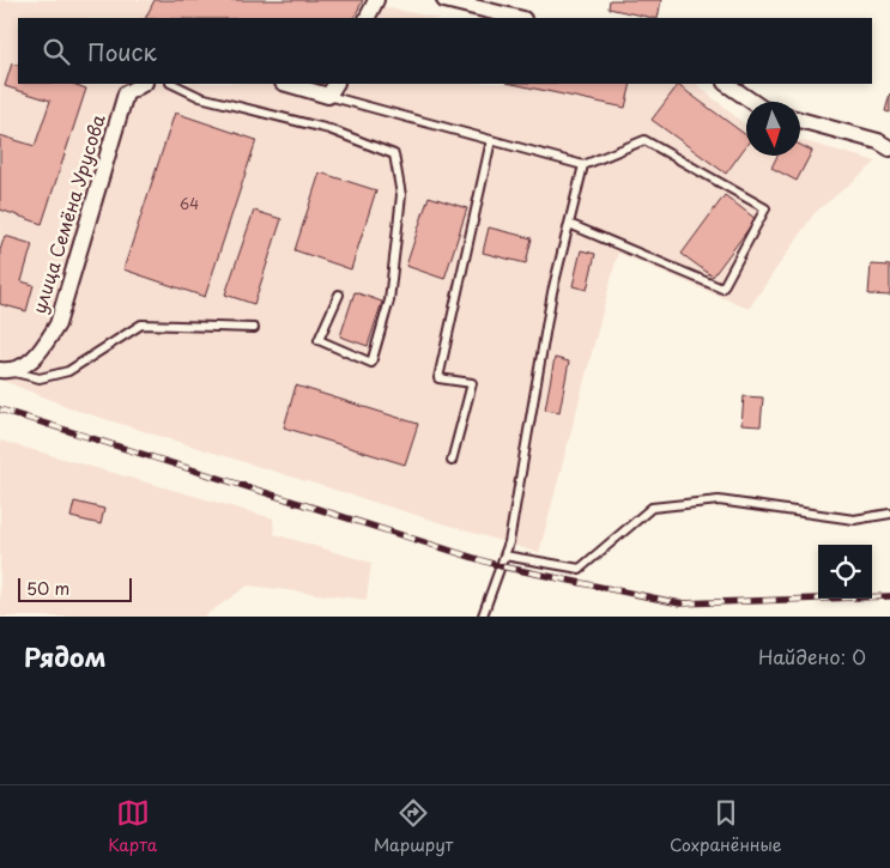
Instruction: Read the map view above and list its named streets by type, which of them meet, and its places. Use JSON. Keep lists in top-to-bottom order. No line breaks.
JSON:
{"streets":{"street":["улица Семёна Урусова"]},"house_numbers":["64"],"scale_bar":"50 m","north":"bottom","page":{"search":"Поиск","scale":"50 m","heading":["Рядом","Найдено: 0"],"nav":["Карта","Маршрут","Сохранённые"]}}
